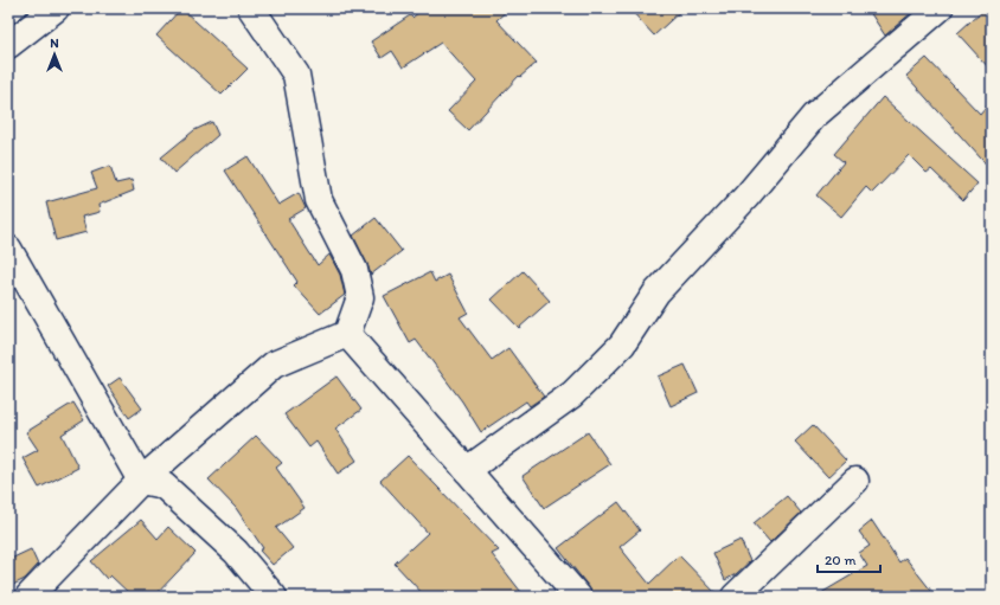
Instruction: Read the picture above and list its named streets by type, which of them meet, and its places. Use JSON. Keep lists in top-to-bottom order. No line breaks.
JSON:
{"scale_bar":"20 m","north":"top"}
